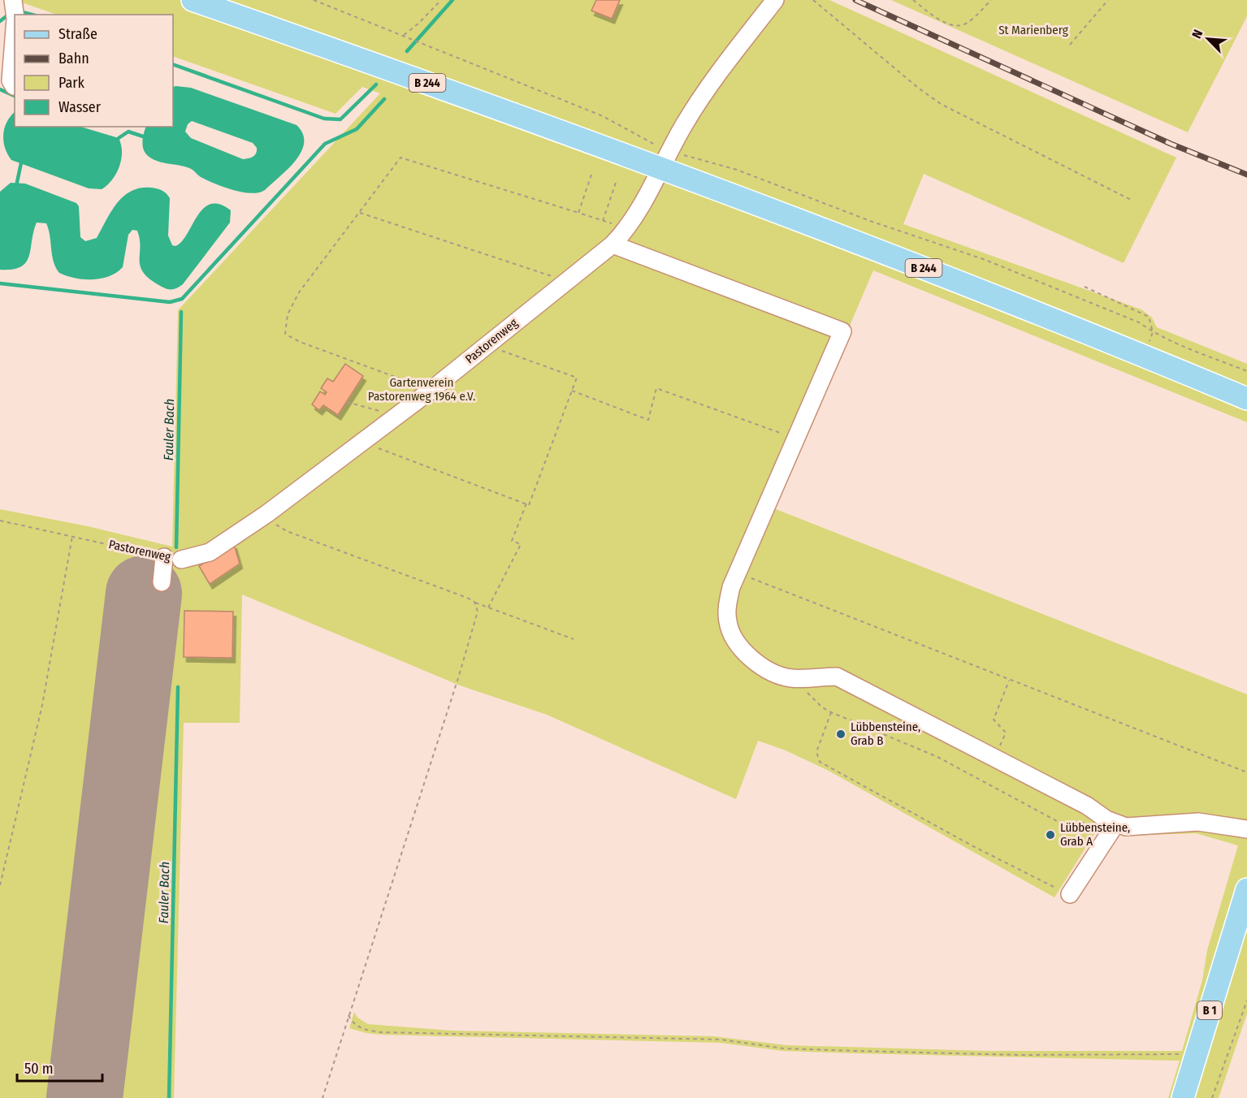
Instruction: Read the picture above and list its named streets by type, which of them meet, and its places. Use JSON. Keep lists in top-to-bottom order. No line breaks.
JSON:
{"streets":{"main road":["B 244","B 1"],"street":["Pastorenweg"]},"crossings":[["B 244","Pastorenweg"]],"water":["Fauler Bach"],"parks":["St Marienberg","Gartenverein Pastorenweg 1964 e.V."],"places":["Lübbensteine, Grab B","Lübbensteine, Grab A"],"legend":["Straße","Bahn","Park","Wasser"],"scale_bar":"50 m","north":"top left"}
